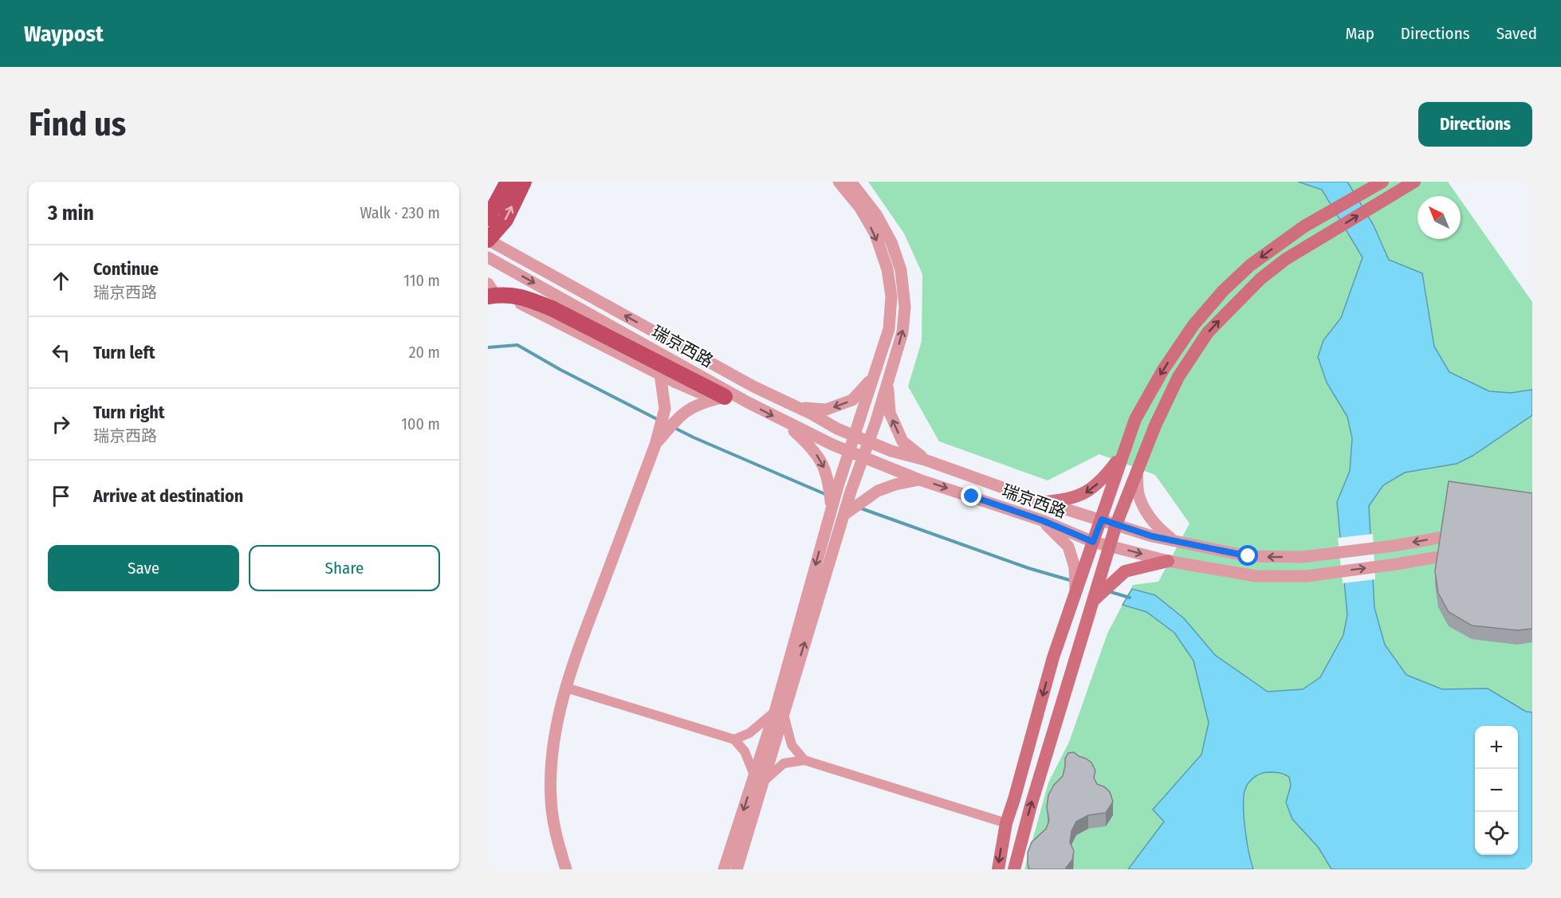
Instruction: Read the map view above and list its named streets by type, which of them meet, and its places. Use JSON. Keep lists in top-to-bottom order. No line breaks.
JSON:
{"streets":{"street":["瑞京西路"]},"north":"top left","page":{"header":"Waypost","nav":["Map","Directions","Saved"],"buttons":["Directions",["Save","Share"]],"title":"Find us","heading":["3 min","Walk · 230 m"],"list":[["Continue","瑞京西路","110 m"],["Turn left","20 m"],["Turn right","瑞京西路","100 m"],"Arrive at destination"],"map_buttons":["+","−"]}}
